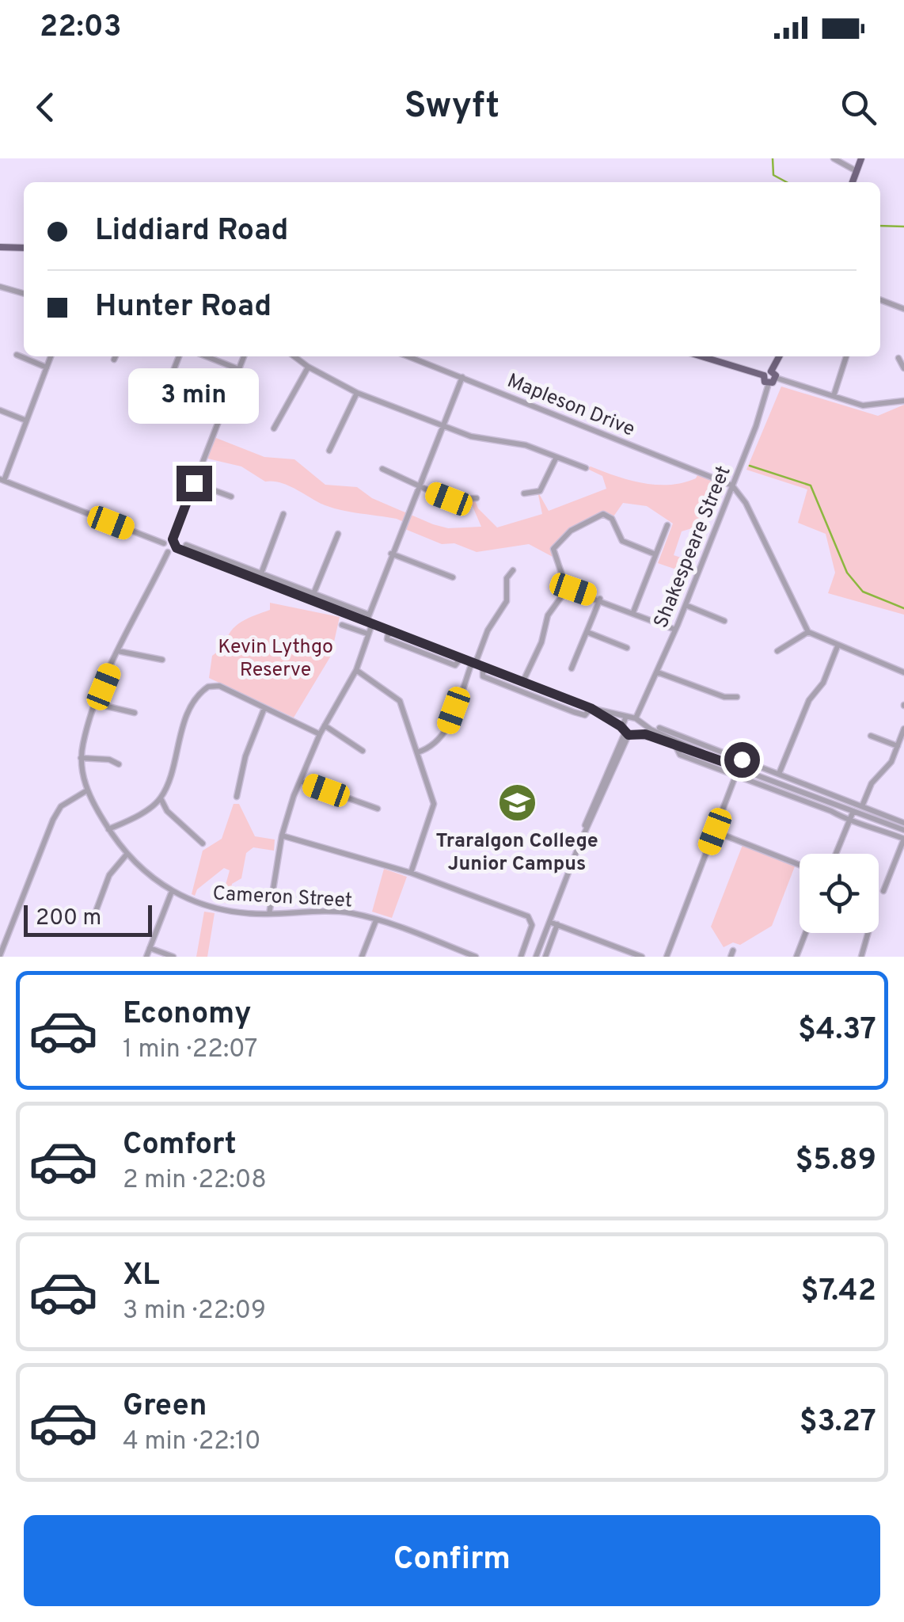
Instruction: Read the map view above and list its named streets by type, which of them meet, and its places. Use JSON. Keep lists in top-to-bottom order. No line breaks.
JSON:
{"streets":{"street":["Mapleson Drive","Shakespeare Street","Cameron Street"]},"crossings":[["Mapleson Drive","Shakespeare Street"]],"parks":["Kevin Lythgo Reserve"],"places":{"school or university":["Traralgon College Junior Campus"]},"scale_bar":"200 m","page":{"status":"22:03","header":"Swyft","banner":["Liddiard Road","Hunter Road"],"bubble":"3 min","scale":"200 m","list":[{"name":"Economy","note":"1 min · 22:07","value":"$4.37"},{"name":"Comfort","note":"2 min · 22:08","value":"$5.89"},{"name":"XL","note":"3 min · 22:09","value":"$7.42"},{"name":"Green","note":"4 min · 22:10","value":"$3.27"}],"buttons":"Confirm"}}
